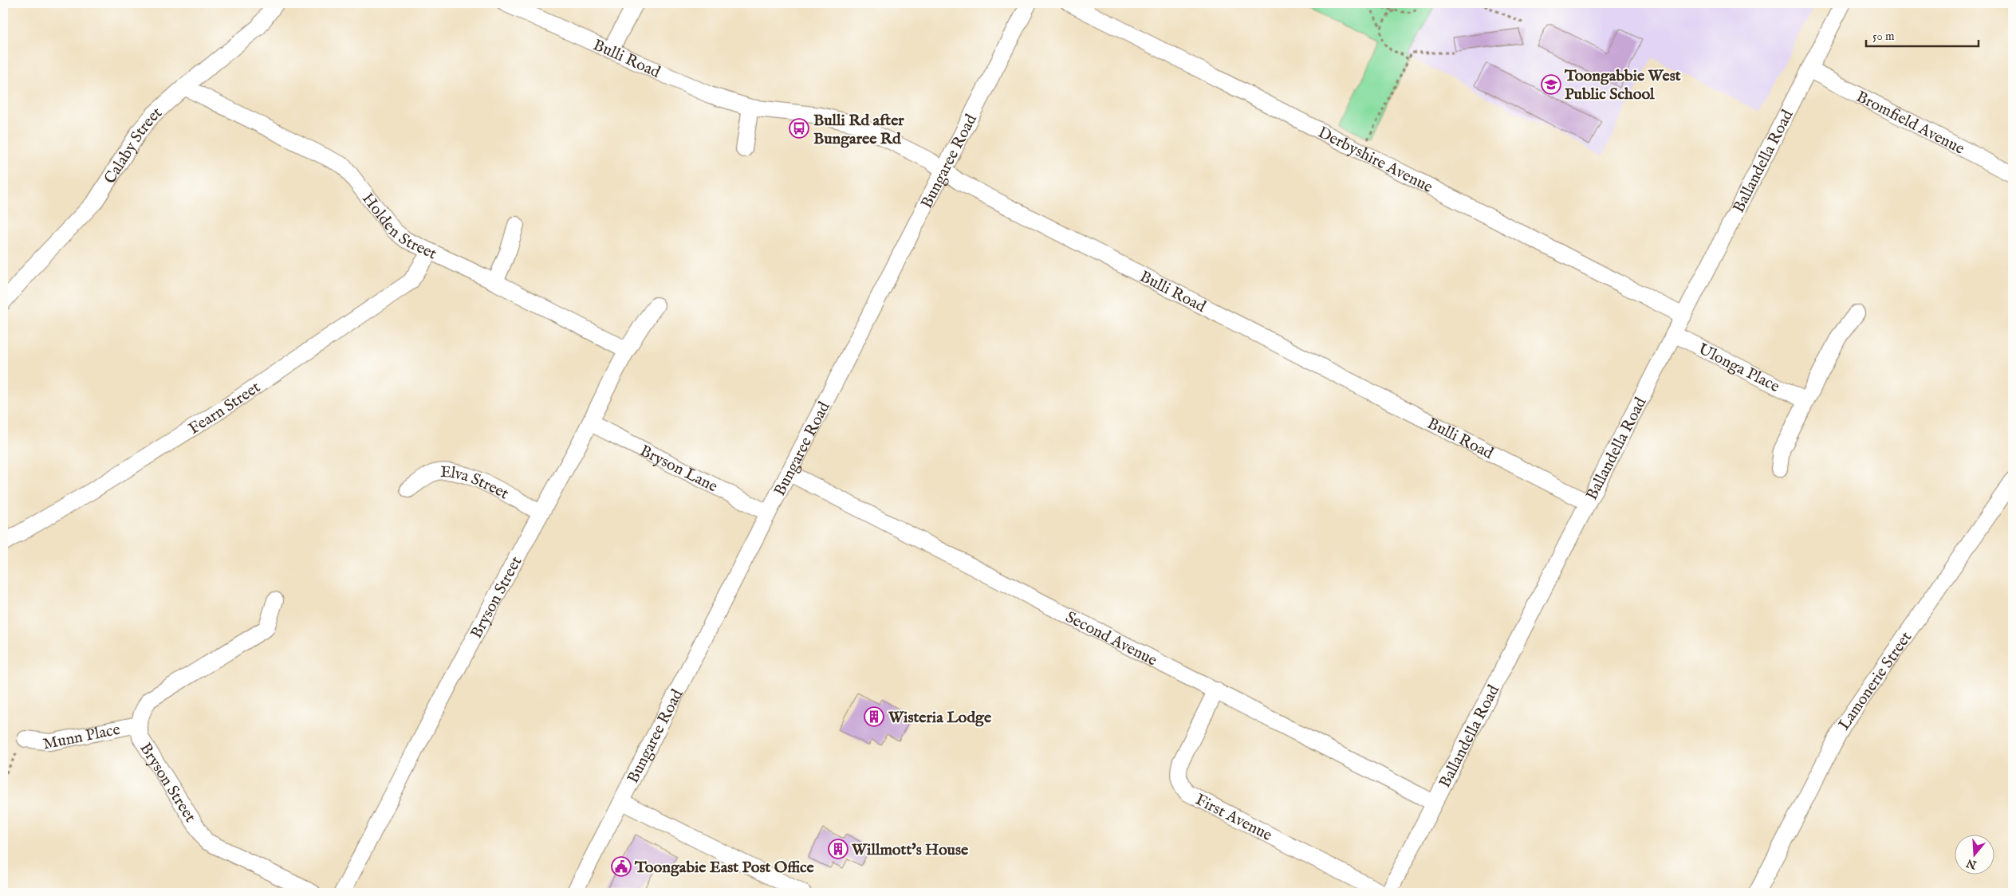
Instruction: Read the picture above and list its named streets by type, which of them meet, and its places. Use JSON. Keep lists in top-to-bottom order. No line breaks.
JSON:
{"streets":{"street":["Bulli Road","Bromfield Avenue","Calaby Street","Derbyshire Avenue","Bungaree Road","Ballandella Road","Holden Street","Ulonga Place","Fearn Street","Bryson Lane","Elva Street","Bryson Street","Second Avenue","Lamonerie Street","Munn Place","First Avenue"]},"crossings":[["Bulli Road","Bungaree Road"],["Bulli Road","Ballandella Road"],["Bromfield Avenue","Ballandella Road"],["Calaby Street","Holden Street"],["Derbyshire Avenue","Ballandella Road"],["Bungaree Road","Bryson Lane"],["Bungaree Road","Second Avenue"],["Ballandella Road","Ulonga Place"],["Ballandella Road","Second Avenue"],["Holden Street","Fearn Street"],["Holden Street","Bryson Street"],["Bryson Lane","Bryson Street"],["Elva Street","Bryson Street"],["Bryson Street","Munn Place"],["Second Avenue","First Avenue"]],"places":{"school or university":["Toongabbie West Public School"],"bus stop":["Bulli Rd after Bungaree Rd"],"building":["Wisteria Lodge","Willmott's House"],"public building":["Toongabie East Post Office"]},"scale_bar":"50 m","north":"bottom"}
